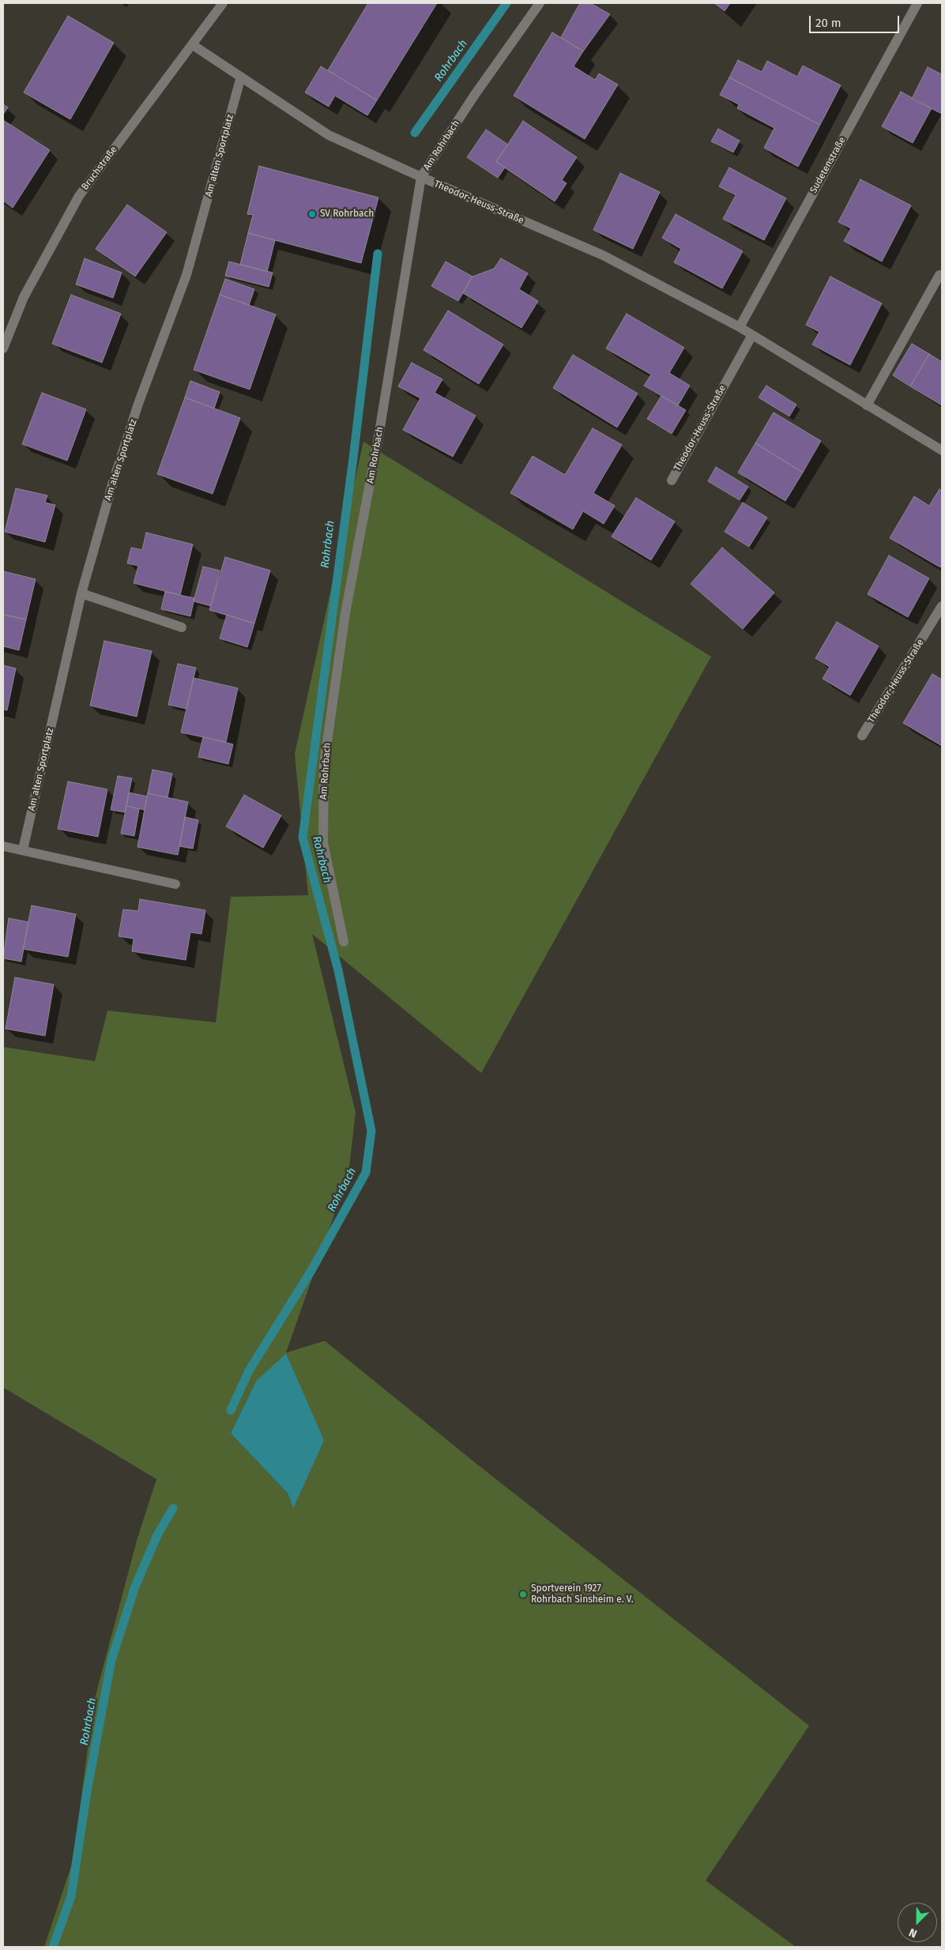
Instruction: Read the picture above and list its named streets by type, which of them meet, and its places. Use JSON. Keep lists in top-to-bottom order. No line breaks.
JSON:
{"streets":{"street":["Am Rohrbach","Am alten Sportplatz","Sudetenstraße","Bruchstraße","Theodor-Heuss-Straße"]},"crossings":[["Am Rohrbach","Theodor-Heuss-Straße"],["Am alten Sportplatz","Theodor-Heuss-Straße"],["Sudetenstraße","Theodor-Heuss-Straße"],["Bruchstraße","Theodor-Heuss-Straße"]],"water":["Rohrbach"],"places":["SV Rohrbach","Sportverein 1927 Rohrbach Sinsheim e. V."],"scale_bar":"20 m","north":"bottom left"}
